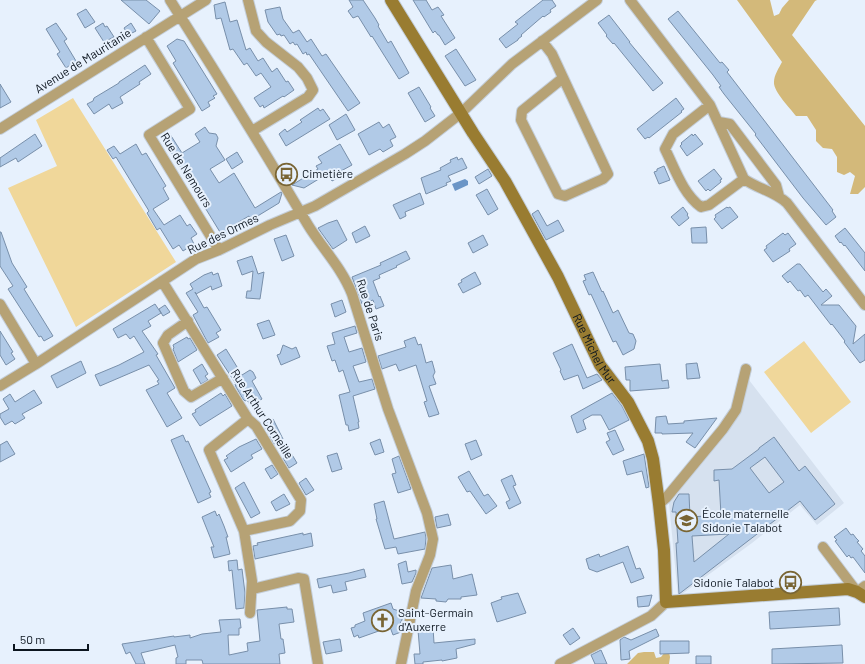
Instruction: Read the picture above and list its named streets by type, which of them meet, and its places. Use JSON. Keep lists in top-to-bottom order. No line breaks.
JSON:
{"streets":{"street":["Avenue de Mauritanie","Rue de Nemours","Rue des Ormes","Rue de Paris","Rue Michel Mur","Rue Arthur Corneille"]},"crossings":[["Avenue de Mauritanie","Rue de Nemours"],["Avenue de Mauritanie","Rue de Paris"],["Rue de Nemours","Rue des Ormes"],["Rue des Ormes","Rue de Paris"],["Rue des Ormes","Rue Michel Mur"],["Rue des Ormes","Rue Arthur Corneille"]],"places":{"bus stop":["Cimetière","Sidonie Talabot"],"school or university":["École maternelle Sidonie Talabot"],"church":["Saint-Germain d'Auxerre"]},"scale_bar":"50 m"}
